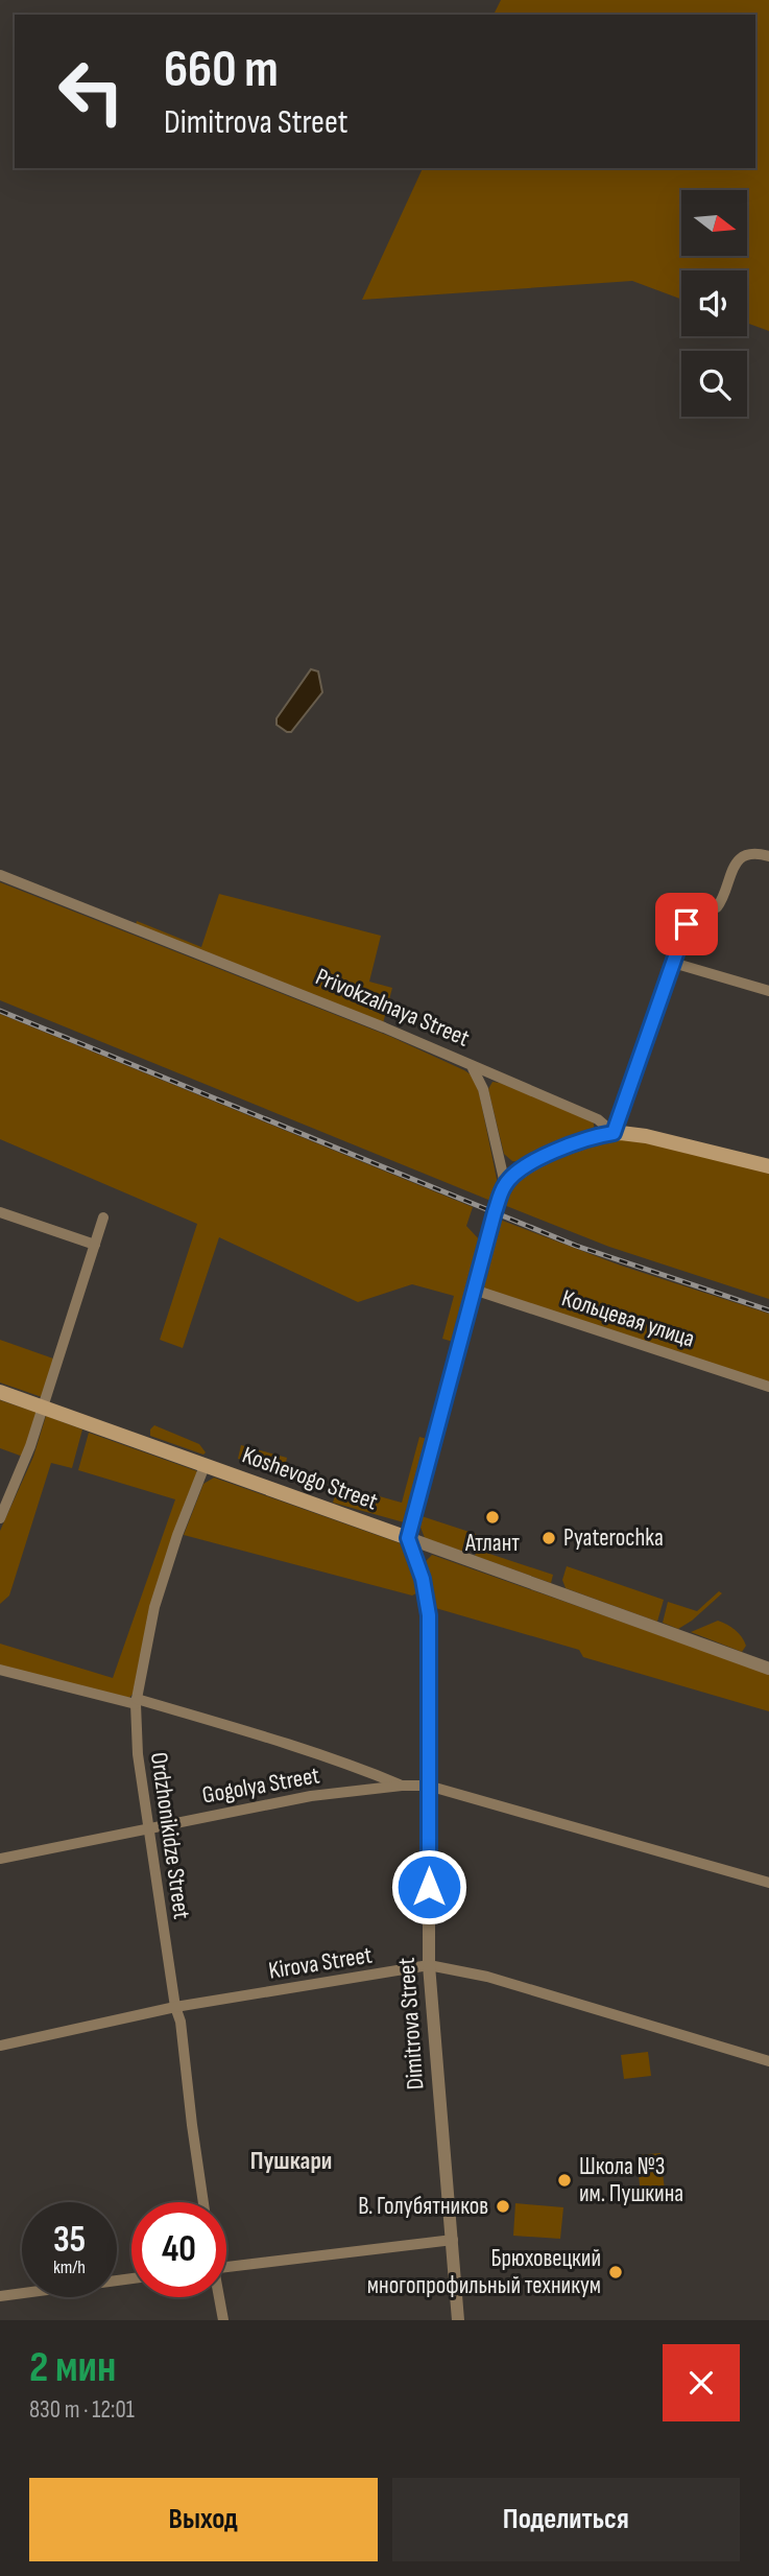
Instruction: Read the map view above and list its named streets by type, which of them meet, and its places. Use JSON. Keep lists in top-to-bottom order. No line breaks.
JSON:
{"streets":{"main road":["Privokzalnaya Street","Koshevogo Street"],"street":["Кольцевая улица","Gogolya Street","Ordzhonikidze Street","Kirova Street","Dimitrova Street"]},"crossings":[["Koshevogo Street","Ordzhonikidze Street"],["Koshevogo Street","Dimitrova Street"],["Gogolya Street","Ordzhonikidze Street"],["Gogolya Street","Dimitrova Street"],["Ordzhonikidze Street","Kirova Street"],["Kirova Street","Dimitrova Street"]],"districts":["Пушкари"],"places":["Атлант","Pyaterochka","Школа №3 им. Пушкина","В. Голубятников","Брюховецкий многопрофильный техникум"],"north":"right","page":{"turn":["660 m","Dimitrova Street"],"speed":"35 km/h","limit":"40","heading":["2 мин","830 m · 12:01"],"buttons":["Выход","Поделиться"]}}
